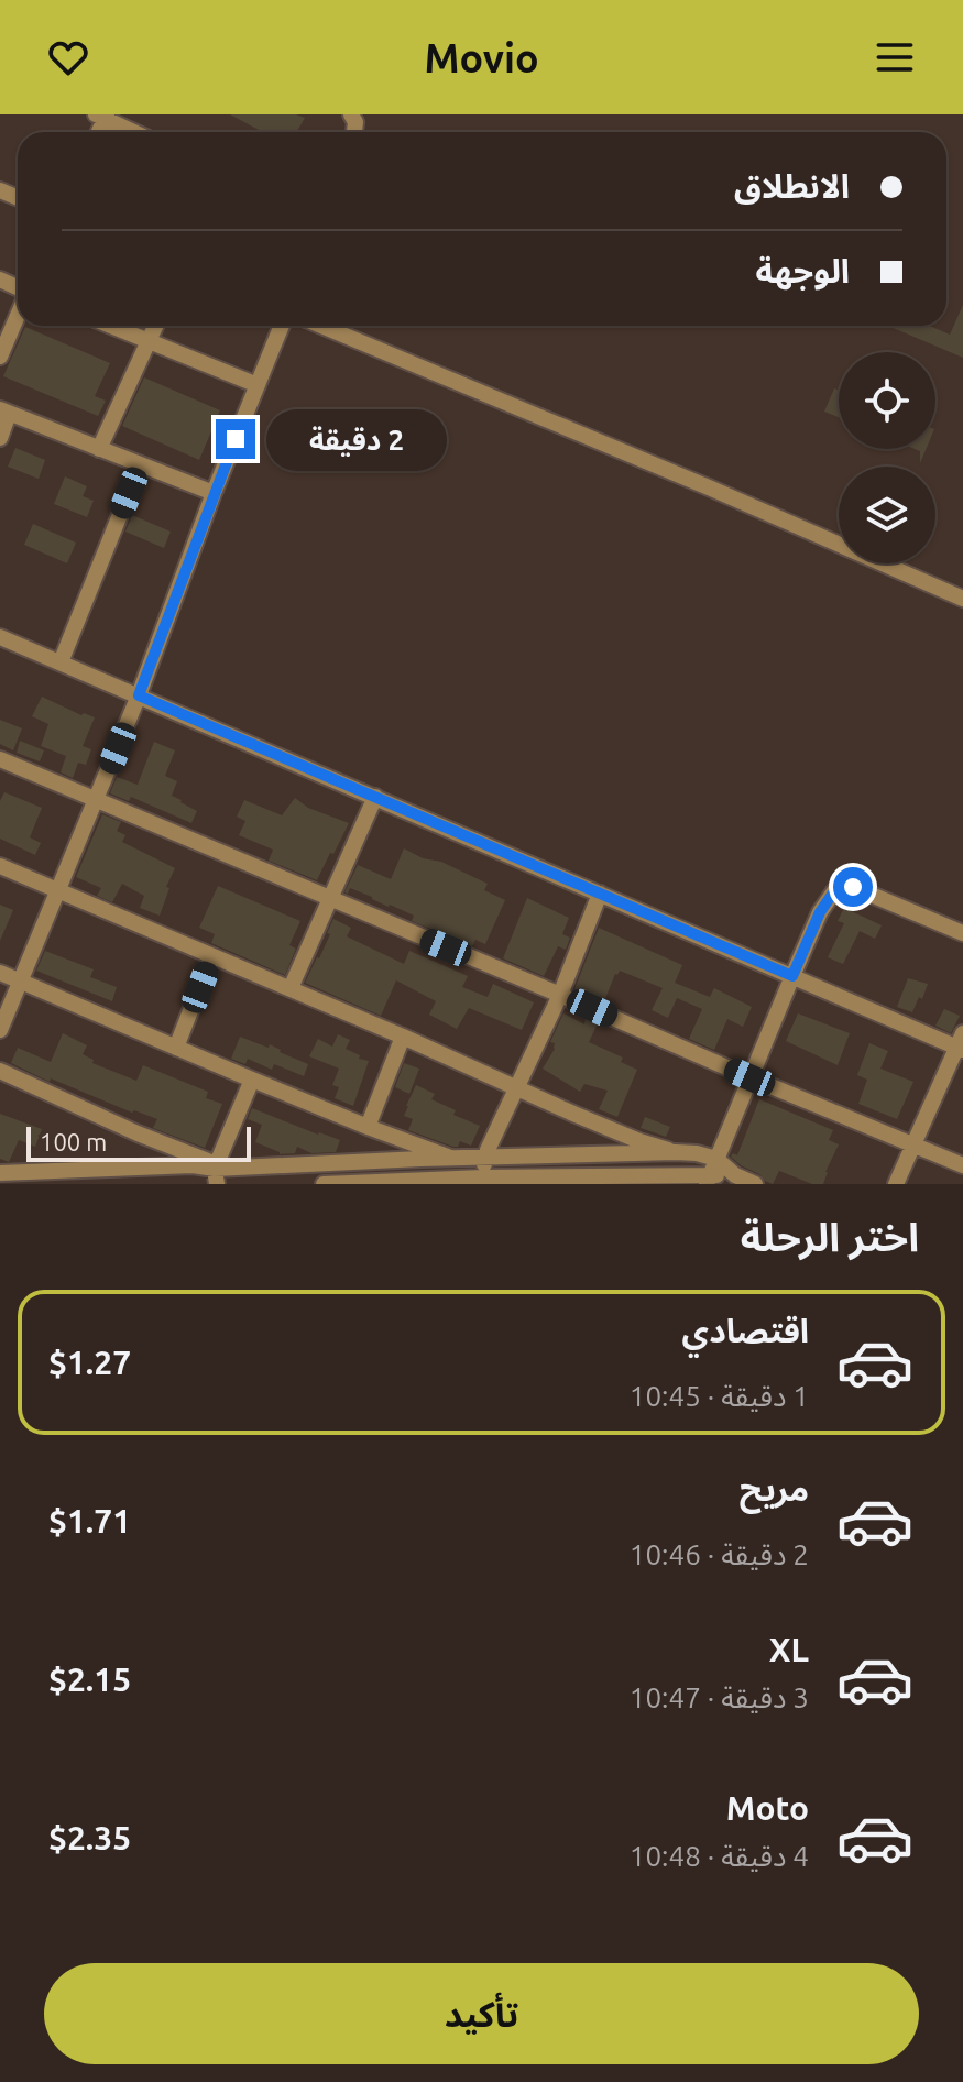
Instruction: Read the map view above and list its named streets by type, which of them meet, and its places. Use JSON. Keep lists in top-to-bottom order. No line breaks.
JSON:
{"scale_bar":"100 m","page":{"header":"Movio","banner":["الانطلاق","الوجهة"],"bubble":"2 دقيقة","scale":"100 m","heading":"اختر الرحلة","list":[{"name":"اقتصادي","note":"1 دقيقة · 10:45","value":"$1.27"},{"name":"مريح","note":"2 دقيقة · 10:46","value":"$1.71"},{"name":"XL","note":"3 دقيقة · 10:47","value":"$2.15"},{"name":"Moto","note":"4 دقيقة · 10:48","value":"$2.35"}],"buttons":"تأكيد"}}
